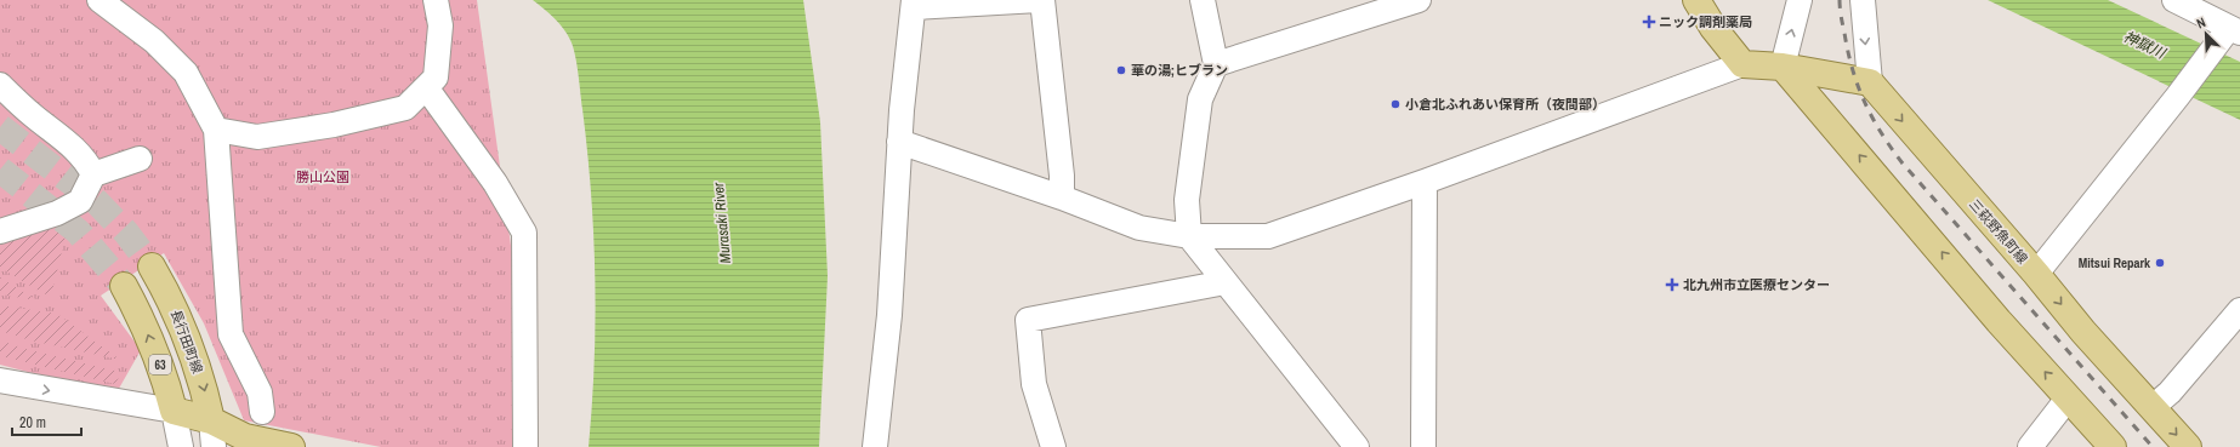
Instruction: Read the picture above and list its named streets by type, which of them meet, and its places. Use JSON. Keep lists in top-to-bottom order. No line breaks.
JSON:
{"streets":{"main road":["三萩野魚町線","長行田町線","63"]},"water":["神獄川","Murasaki River"],"parks":["勝山公園"],"places":{"health":["ニック調剤薬局","北九州市立医療センター"],"other":["華の湯;ヒブラン","小倉北ふれあい保育所（夜間部）","Mitsui Repark"]},"scale_bar":"20 m","north":"top left"}
